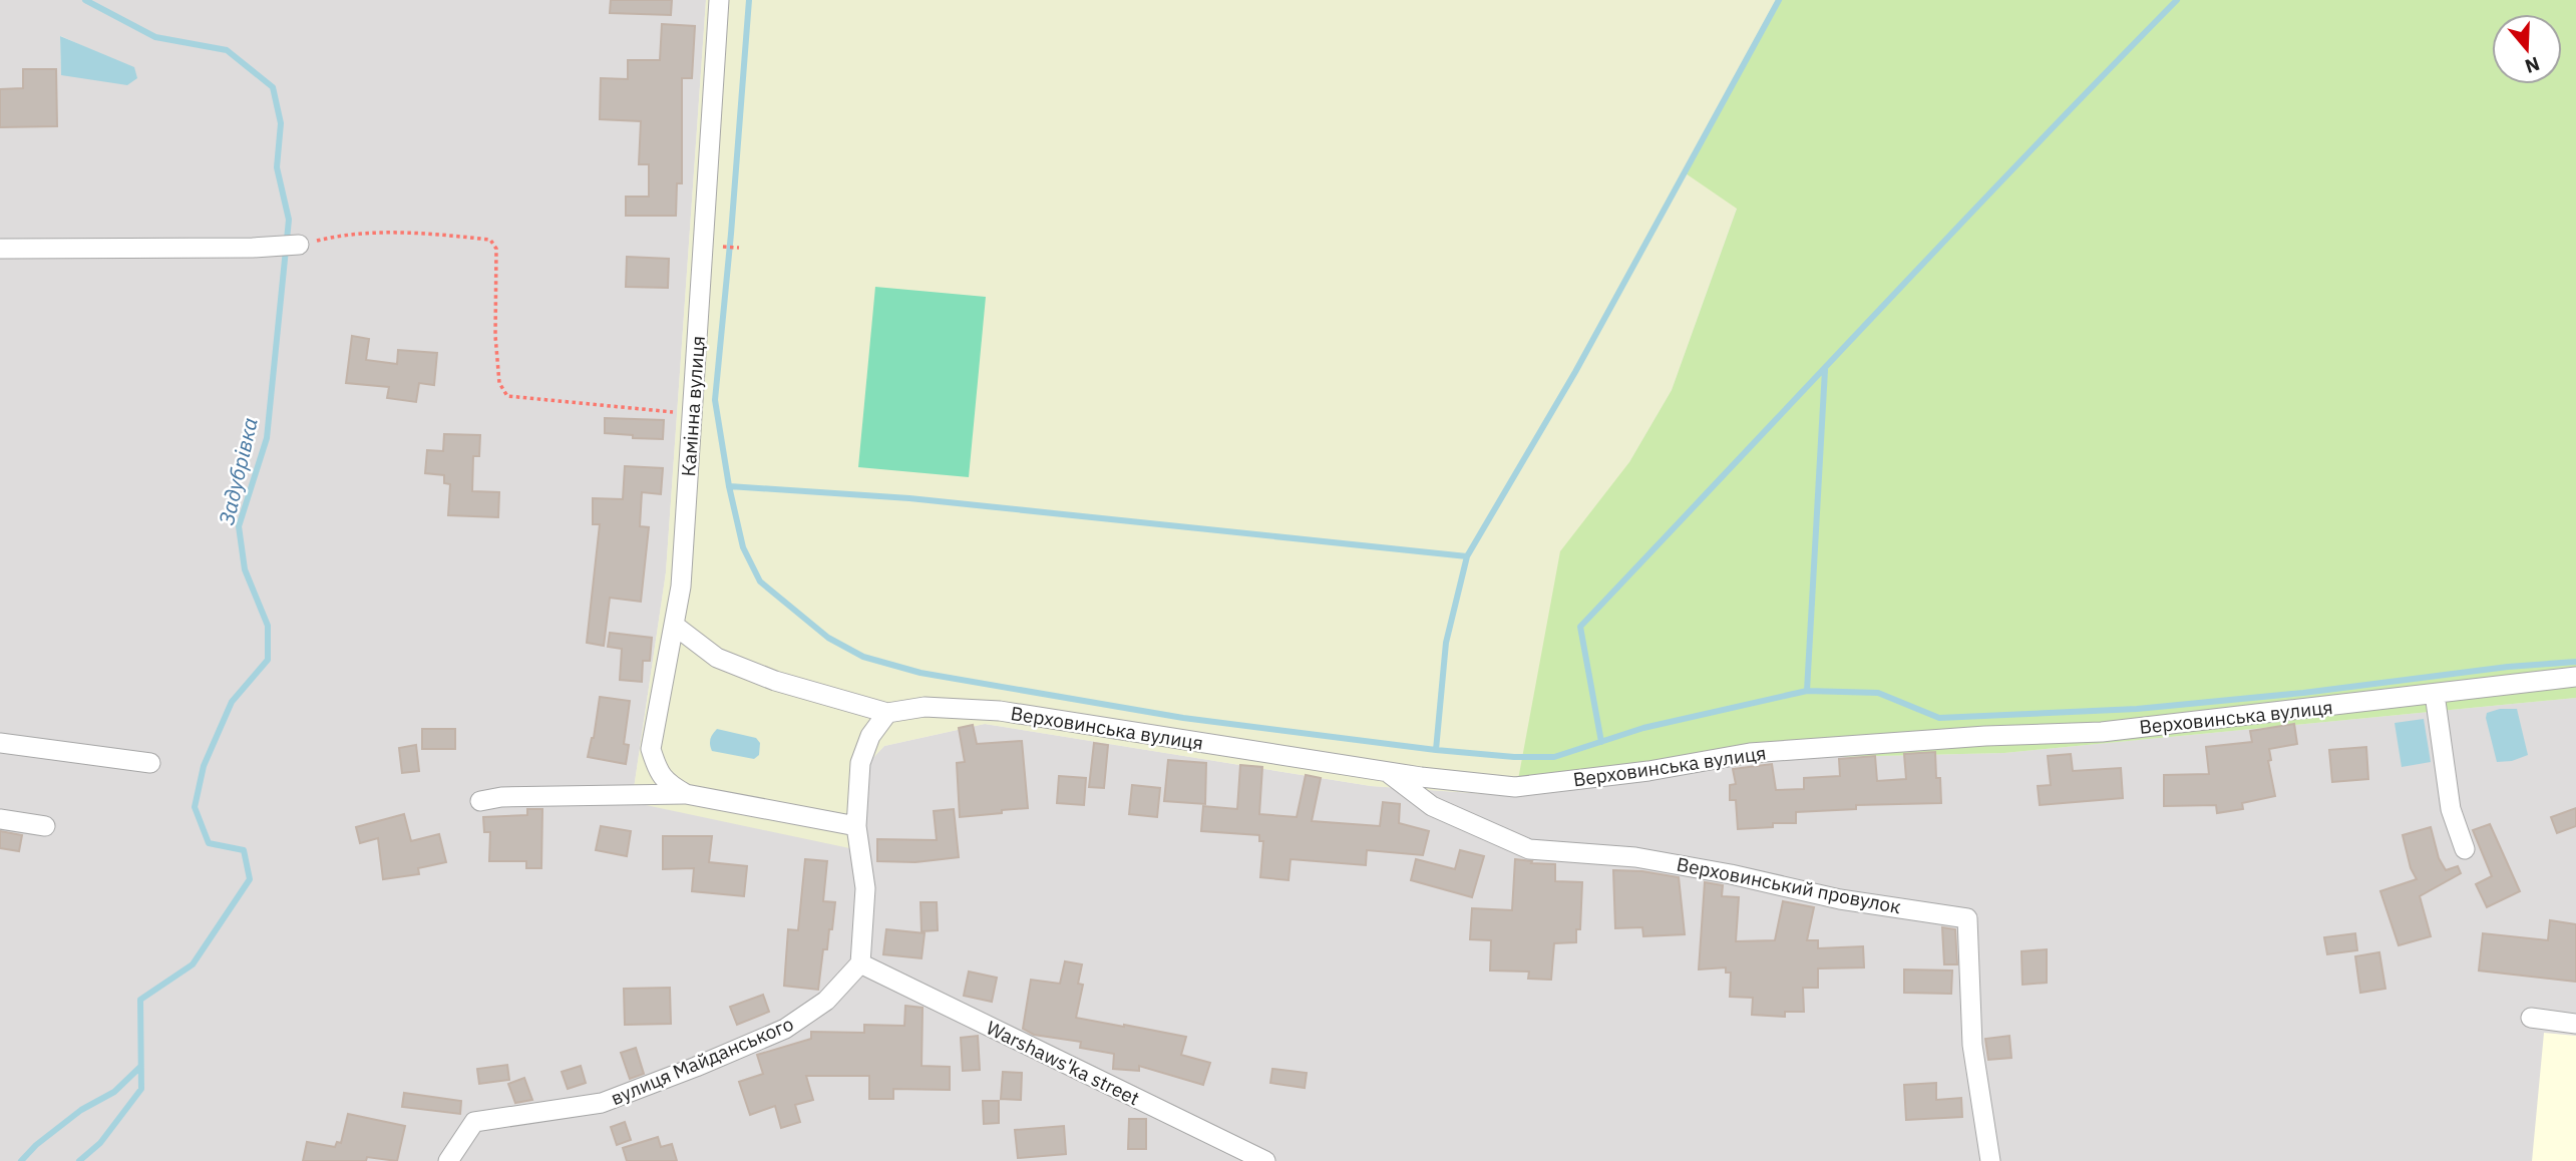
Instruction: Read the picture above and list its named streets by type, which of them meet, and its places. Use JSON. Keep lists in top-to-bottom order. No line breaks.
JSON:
{"streets":{"street":["Камінна вулиця","Верховинська вулиця","Верховинський провулок","вулиця Майданського","Warshaws'ka street"]},"crossings":[["Верховинська вулиця","Верховинський провулок"],["вулиця Майданського","Warshaws'ka street"]],"water":["Задубрівка"],"north":"bottom"}
